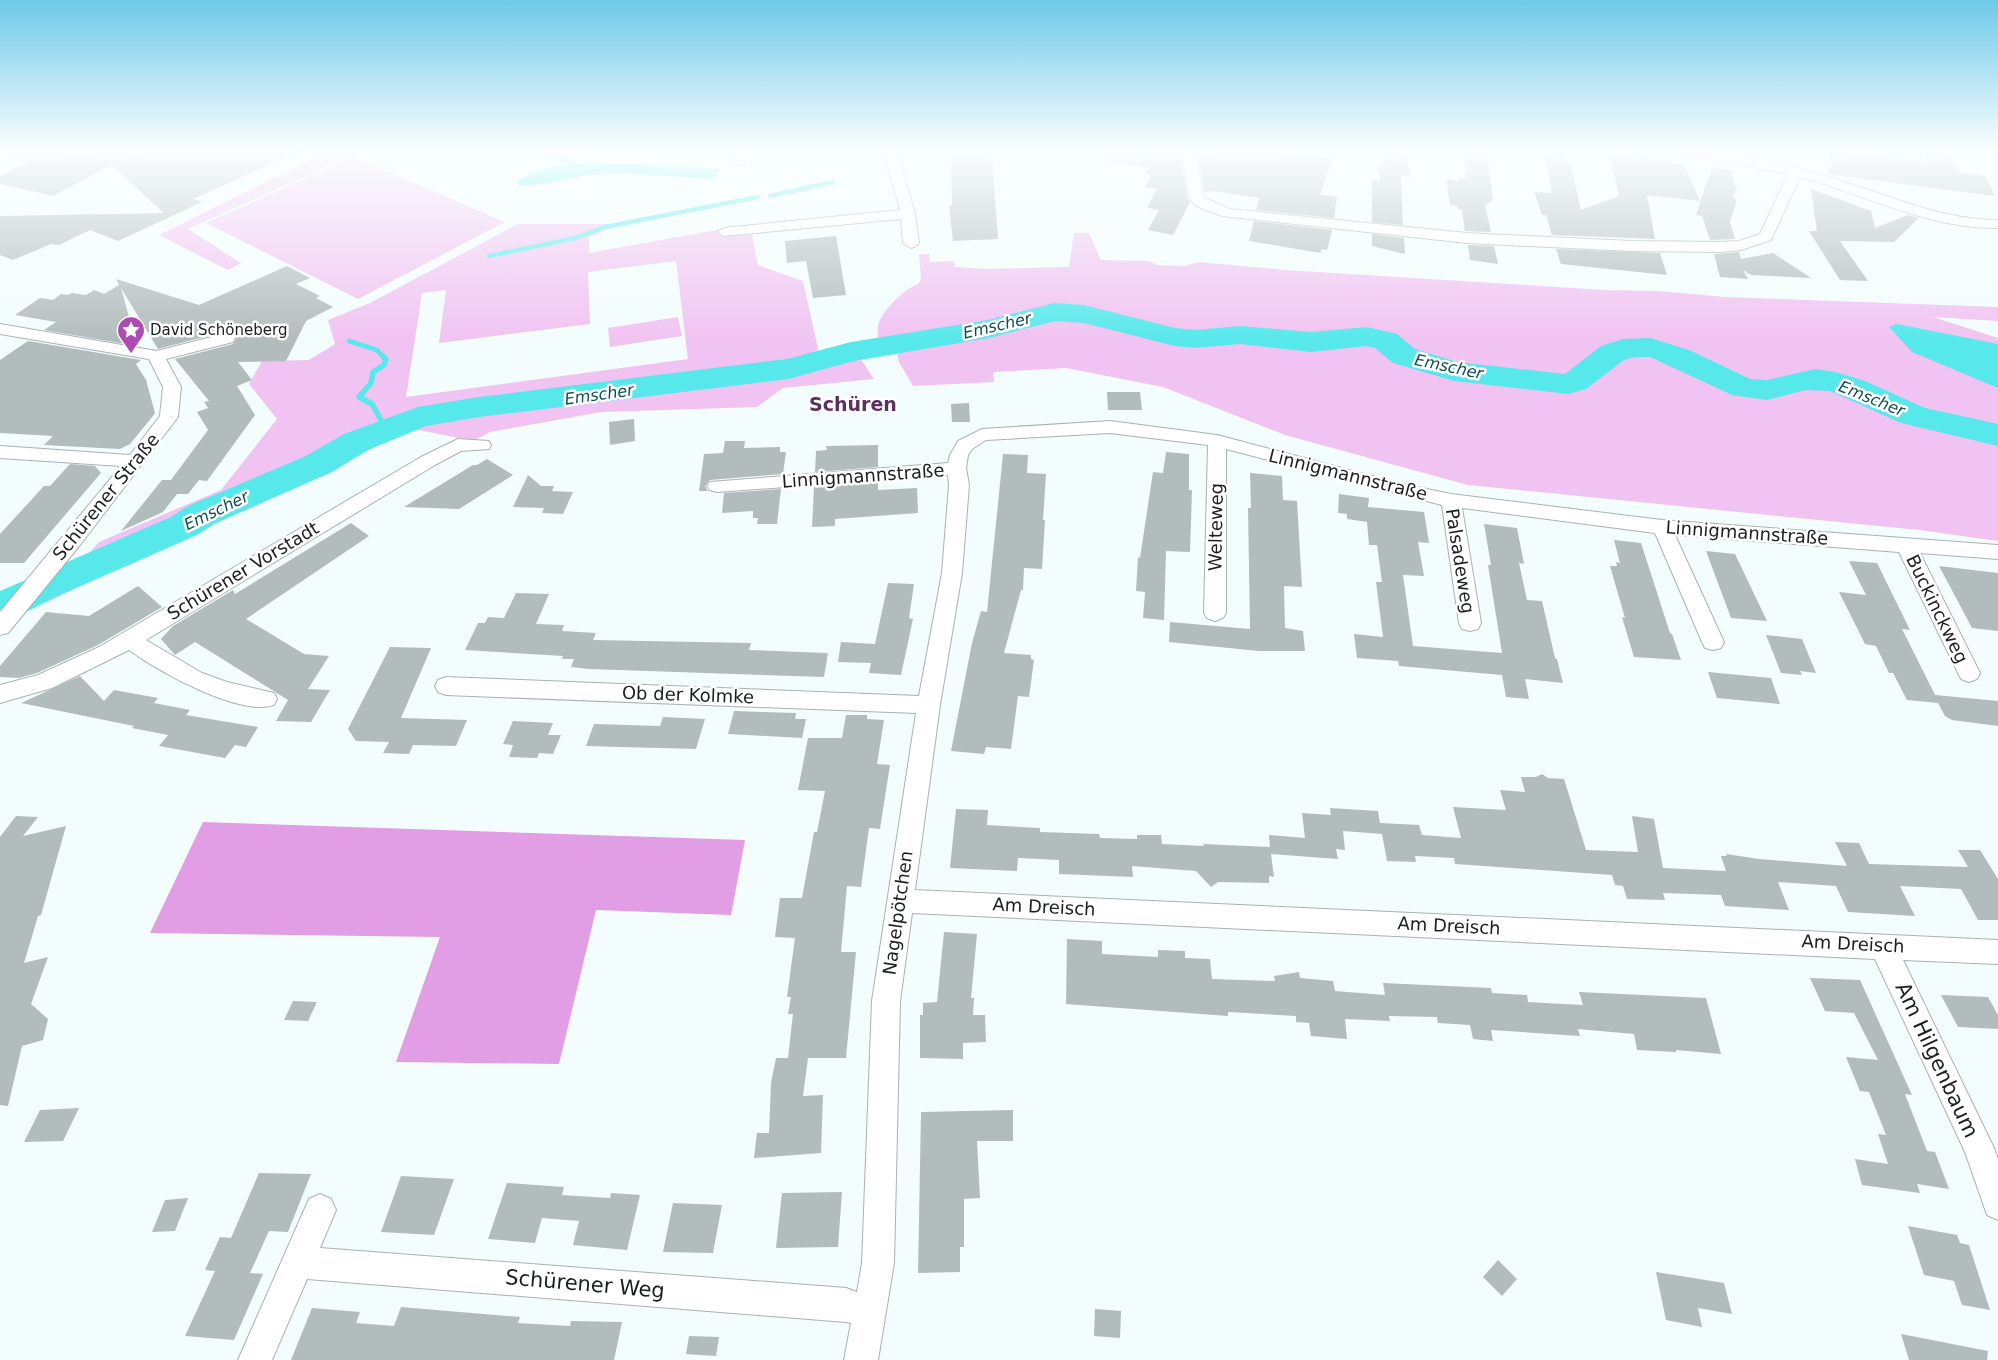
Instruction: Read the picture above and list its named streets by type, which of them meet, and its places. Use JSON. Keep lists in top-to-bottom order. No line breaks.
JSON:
{"streets":{"street":["Linnigmannstraße","Schürener Straße","Welteweg","Palsadeweg","Schürener Vorstadt","Buckinckweg","Ob der Kolmke","Am Dreisch","Nagelpötchen","Am Hilgenbaum","Schürener Weg"]},"crossings":[["Linnigmannstraße","Welteweg"],["Linnigmannstraße","Palsadeweg"],["Linnigmannstraße","Buckinckweg"],["Linnigmannstraße","Nagelpötchen"],["Ob der Kolmke","Nagelpötchen"],["Am Dreisch","Nagelpötchen"],["Am Dreisch","Am Hilgenbaum"],["Nagelpötchen","Schürener Weg"]],"districts":["Schüren"],"water":["Emscher"],"places":{"place":["David Schöneberg"]}}
